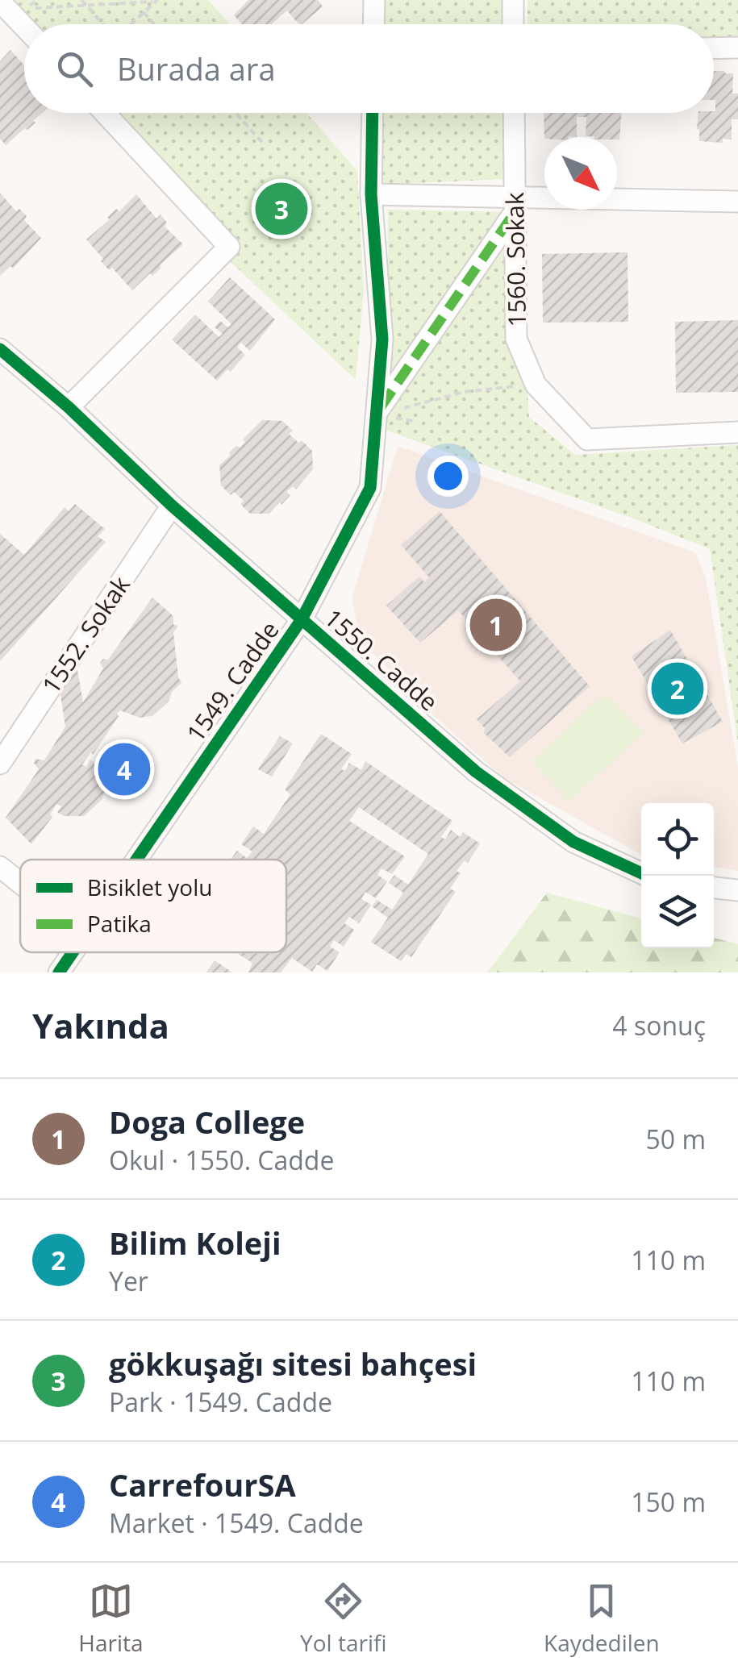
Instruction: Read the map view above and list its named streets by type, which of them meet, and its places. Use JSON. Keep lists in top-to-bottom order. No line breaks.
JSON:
{"streets":{"street":["1560. Sokak","1552. Sokak","1550. Cadde","1549. Cadde"]},"crossings":[["1552. Sokak","1550. Cadde"],["1550. Cadde","1549. Cadde"]],"legend":["Bisiklet yolu","Patika"],"north":"bottom right","page":{"search":"Burada ara","pins":["3","1","2","4"],"heading":["Yakında","4 sonuç"],"list":[{"mark":"1","name":"Doga College","note":"Okul · 1550. Cadde","value":"50 m"},{"mark":"2","name":"Bilim Koleji","note":"Yer","value":"110 m"},{"mark":"3","name":"gökkuşağı sitesi bahçesi","note":"Park · 1549. Cadde","value":"110 m"},{"mark":"4","name":"CarrefourSA","note":"Market · 1549. Cadde","value":"150 m"}],"nav":["Harita","Yol tarifi","Kaydedilen"]}}
